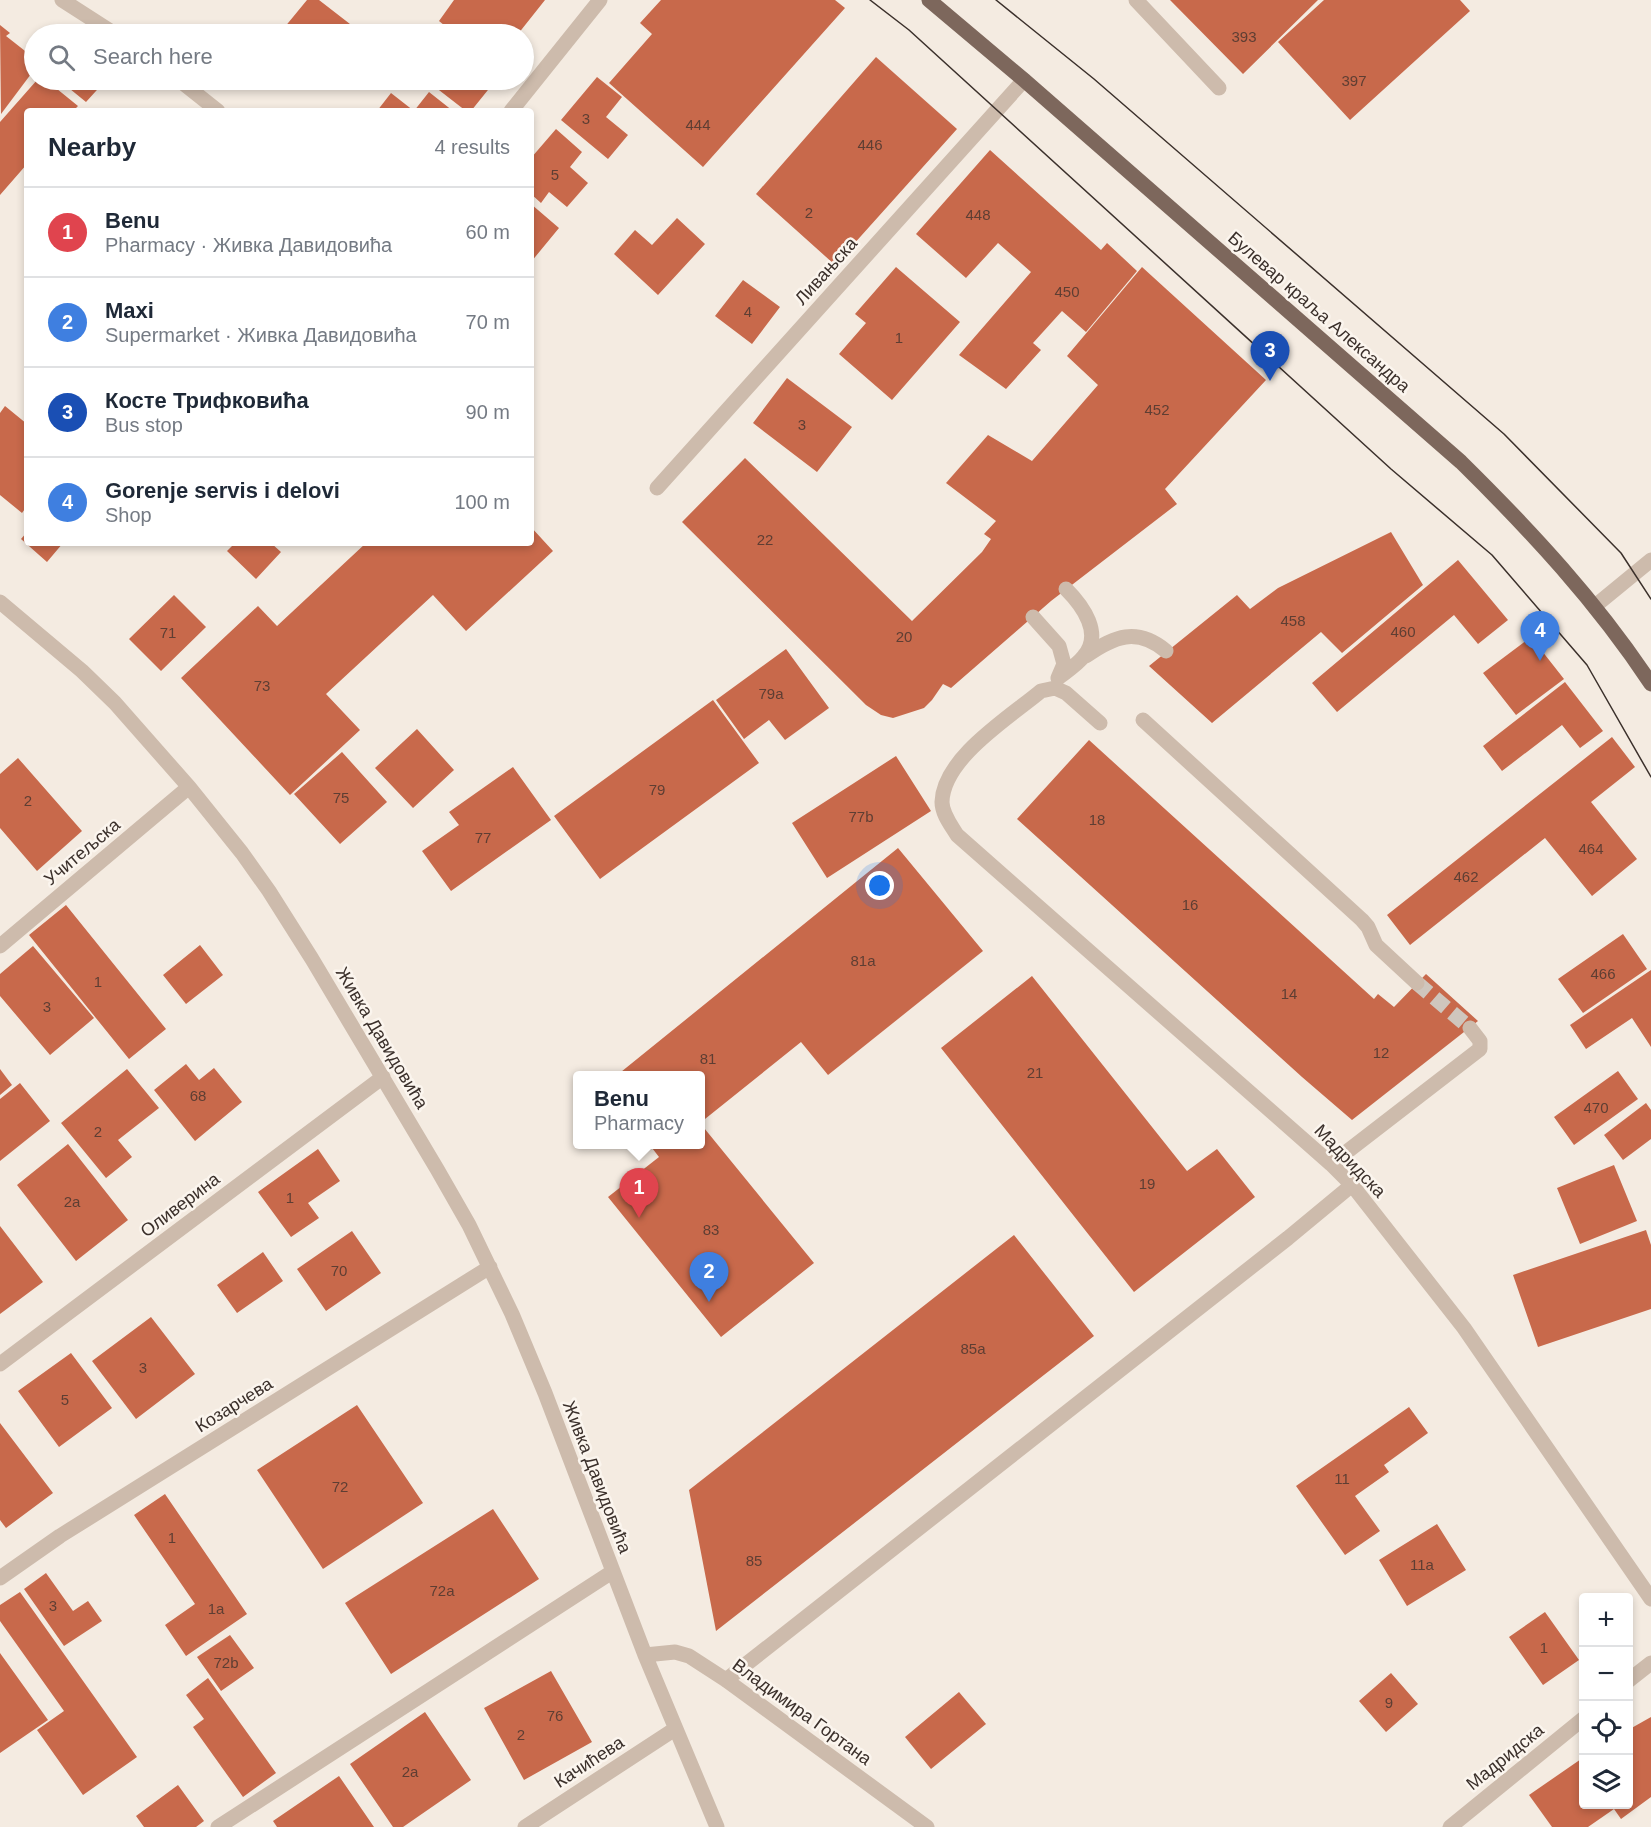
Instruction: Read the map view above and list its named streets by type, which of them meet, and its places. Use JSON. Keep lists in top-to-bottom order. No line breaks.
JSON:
{"streets":{"main road":["Булевар краља Александра"],"street":["Ливањска","Учитељска","Живка Давидовића","Мадридска","Оливерина","Козарчева","Владимира Гортана","Качићева"]},"crossings":[["Ливањска","Булевар краља Александра"],["Учитељска","Живка Давидовића"],["Живка Давидовића","Оливерина"],["Живка Давидовића","Козарчева"],["Живка Давидовића","Владимира Гортана"],["Живка Давидовића","Качићева"]],"house_numbers":["393","397","3","444","446","5","2","448","450","4","1","452","3","22","458","460","71","20","73","79a","79","75","2","77b","18","77","464","462","16","81a","466","1","14","3","12","81","21","68","470","2","19","1","2a","83","70","85a","3","5","11","72","1","85","11a","72a","3","1a","1","72b","9","76","2","2a"],"page":{"search":"Search here","heading":["Nearby","4 results"],"list":[{"mark":"1","name":"Benu","note":"Pharmacy · Живка Давидовића","value":"60 m"},{"mark":"2","name":"Maxi","note":"Supermarket · Живка Давидовића","value":"70 m"},{"mark":"3","name":"Косте Трифковића","note":"Bus stop","value":"90 m"},{"mark":"4","name":"Gorenje servis i delovi","note":"Shop","value":"100 m"}],"pins":["3","4","1","2"],"popup":["Benu","Pharmacy"],"map_buttons":["+","−"]}}
